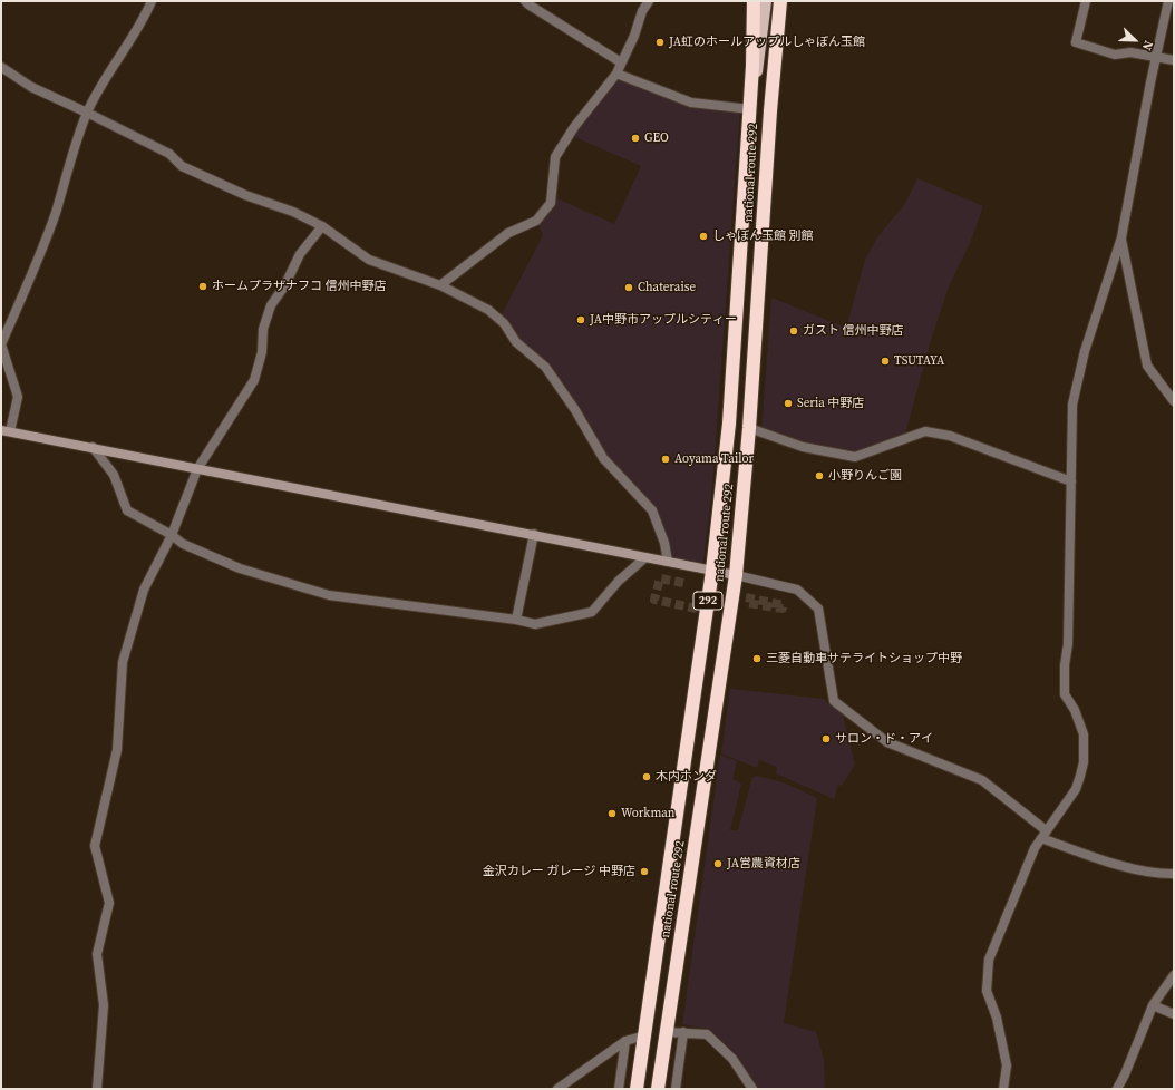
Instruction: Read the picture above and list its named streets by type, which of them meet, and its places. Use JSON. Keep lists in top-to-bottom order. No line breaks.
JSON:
{"streets":{"highway":["national route 292","292"]},"places":["JA虹のホールアップルしゃぼん玉館","GEO","しゃぼん玉館 別館","ホームプラザナフコ 信州中野店","Chateraise","JA中野市アップルシティー","ガスト 信州中野店","TSUTAYA","Seria 中野店","Aoyama Tailor","小野りんご園","三菱自動車サテライトショップ中野","サロン・ド・アイ","木内ホンダ","Workman","JA営農資材店","金沢カレー ガレージ 中野店"],"north":"bottom right"}
